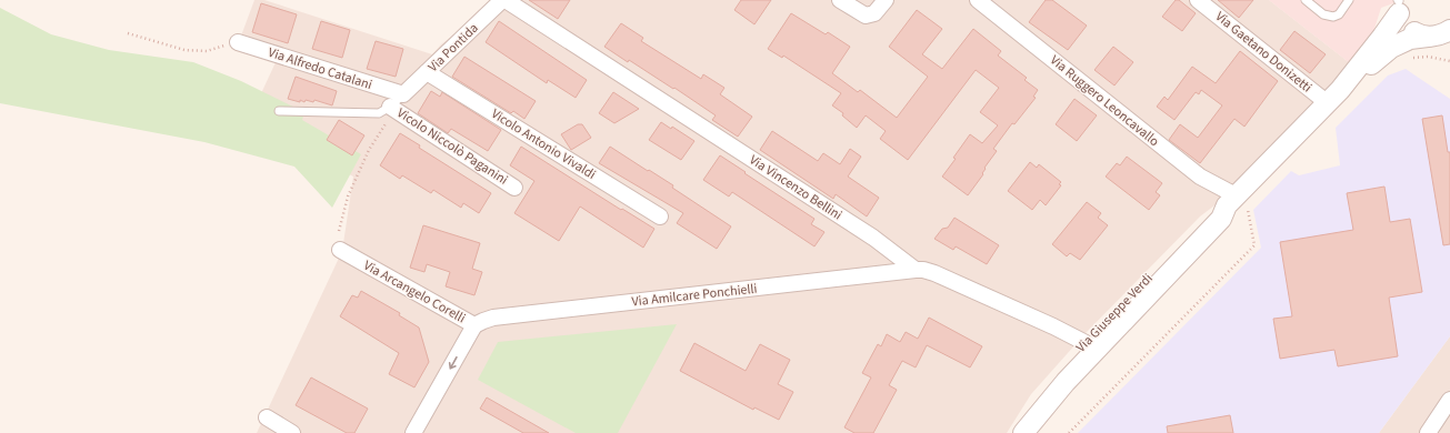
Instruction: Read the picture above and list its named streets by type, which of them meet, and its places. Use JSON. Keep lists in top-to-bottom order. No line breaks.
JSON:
{"streets":{"street":["Via Pontida","Via Gaetano Donizetti","Via Alfredo Catalani","Via Ruggero Leoncavallo","Vicolo Antonio Vivaldi","Vicolo Niccolò Paganini","Via Vincenzo Bellini","Via Arcangelo Corelli","Via Amilcare Ponchielli","Via Giuseppe Verdi"]},"crossings":[["Via Pontida","Via Alfredo Catalani"],["Via Pontida","Vicolo Antonio Vivaldi"],["Via Pontida","Via Vincenzo Bellini"],["Via Gaetano Donizetti","Via Giuseppe Verdi"],["Via Ruggero Leoncavallo","Via Giuseppe Verdi"],["Via Vincenzo Bellini","Via Amilcare Ponchielli"],["Via Vincenzo Bellini","Via Giuseppe Verdi"],["Via Arcangelo Corelli","Via Amilcare Ponchielli"]],"one_way":["Via Arcangelo Corelli"]}
